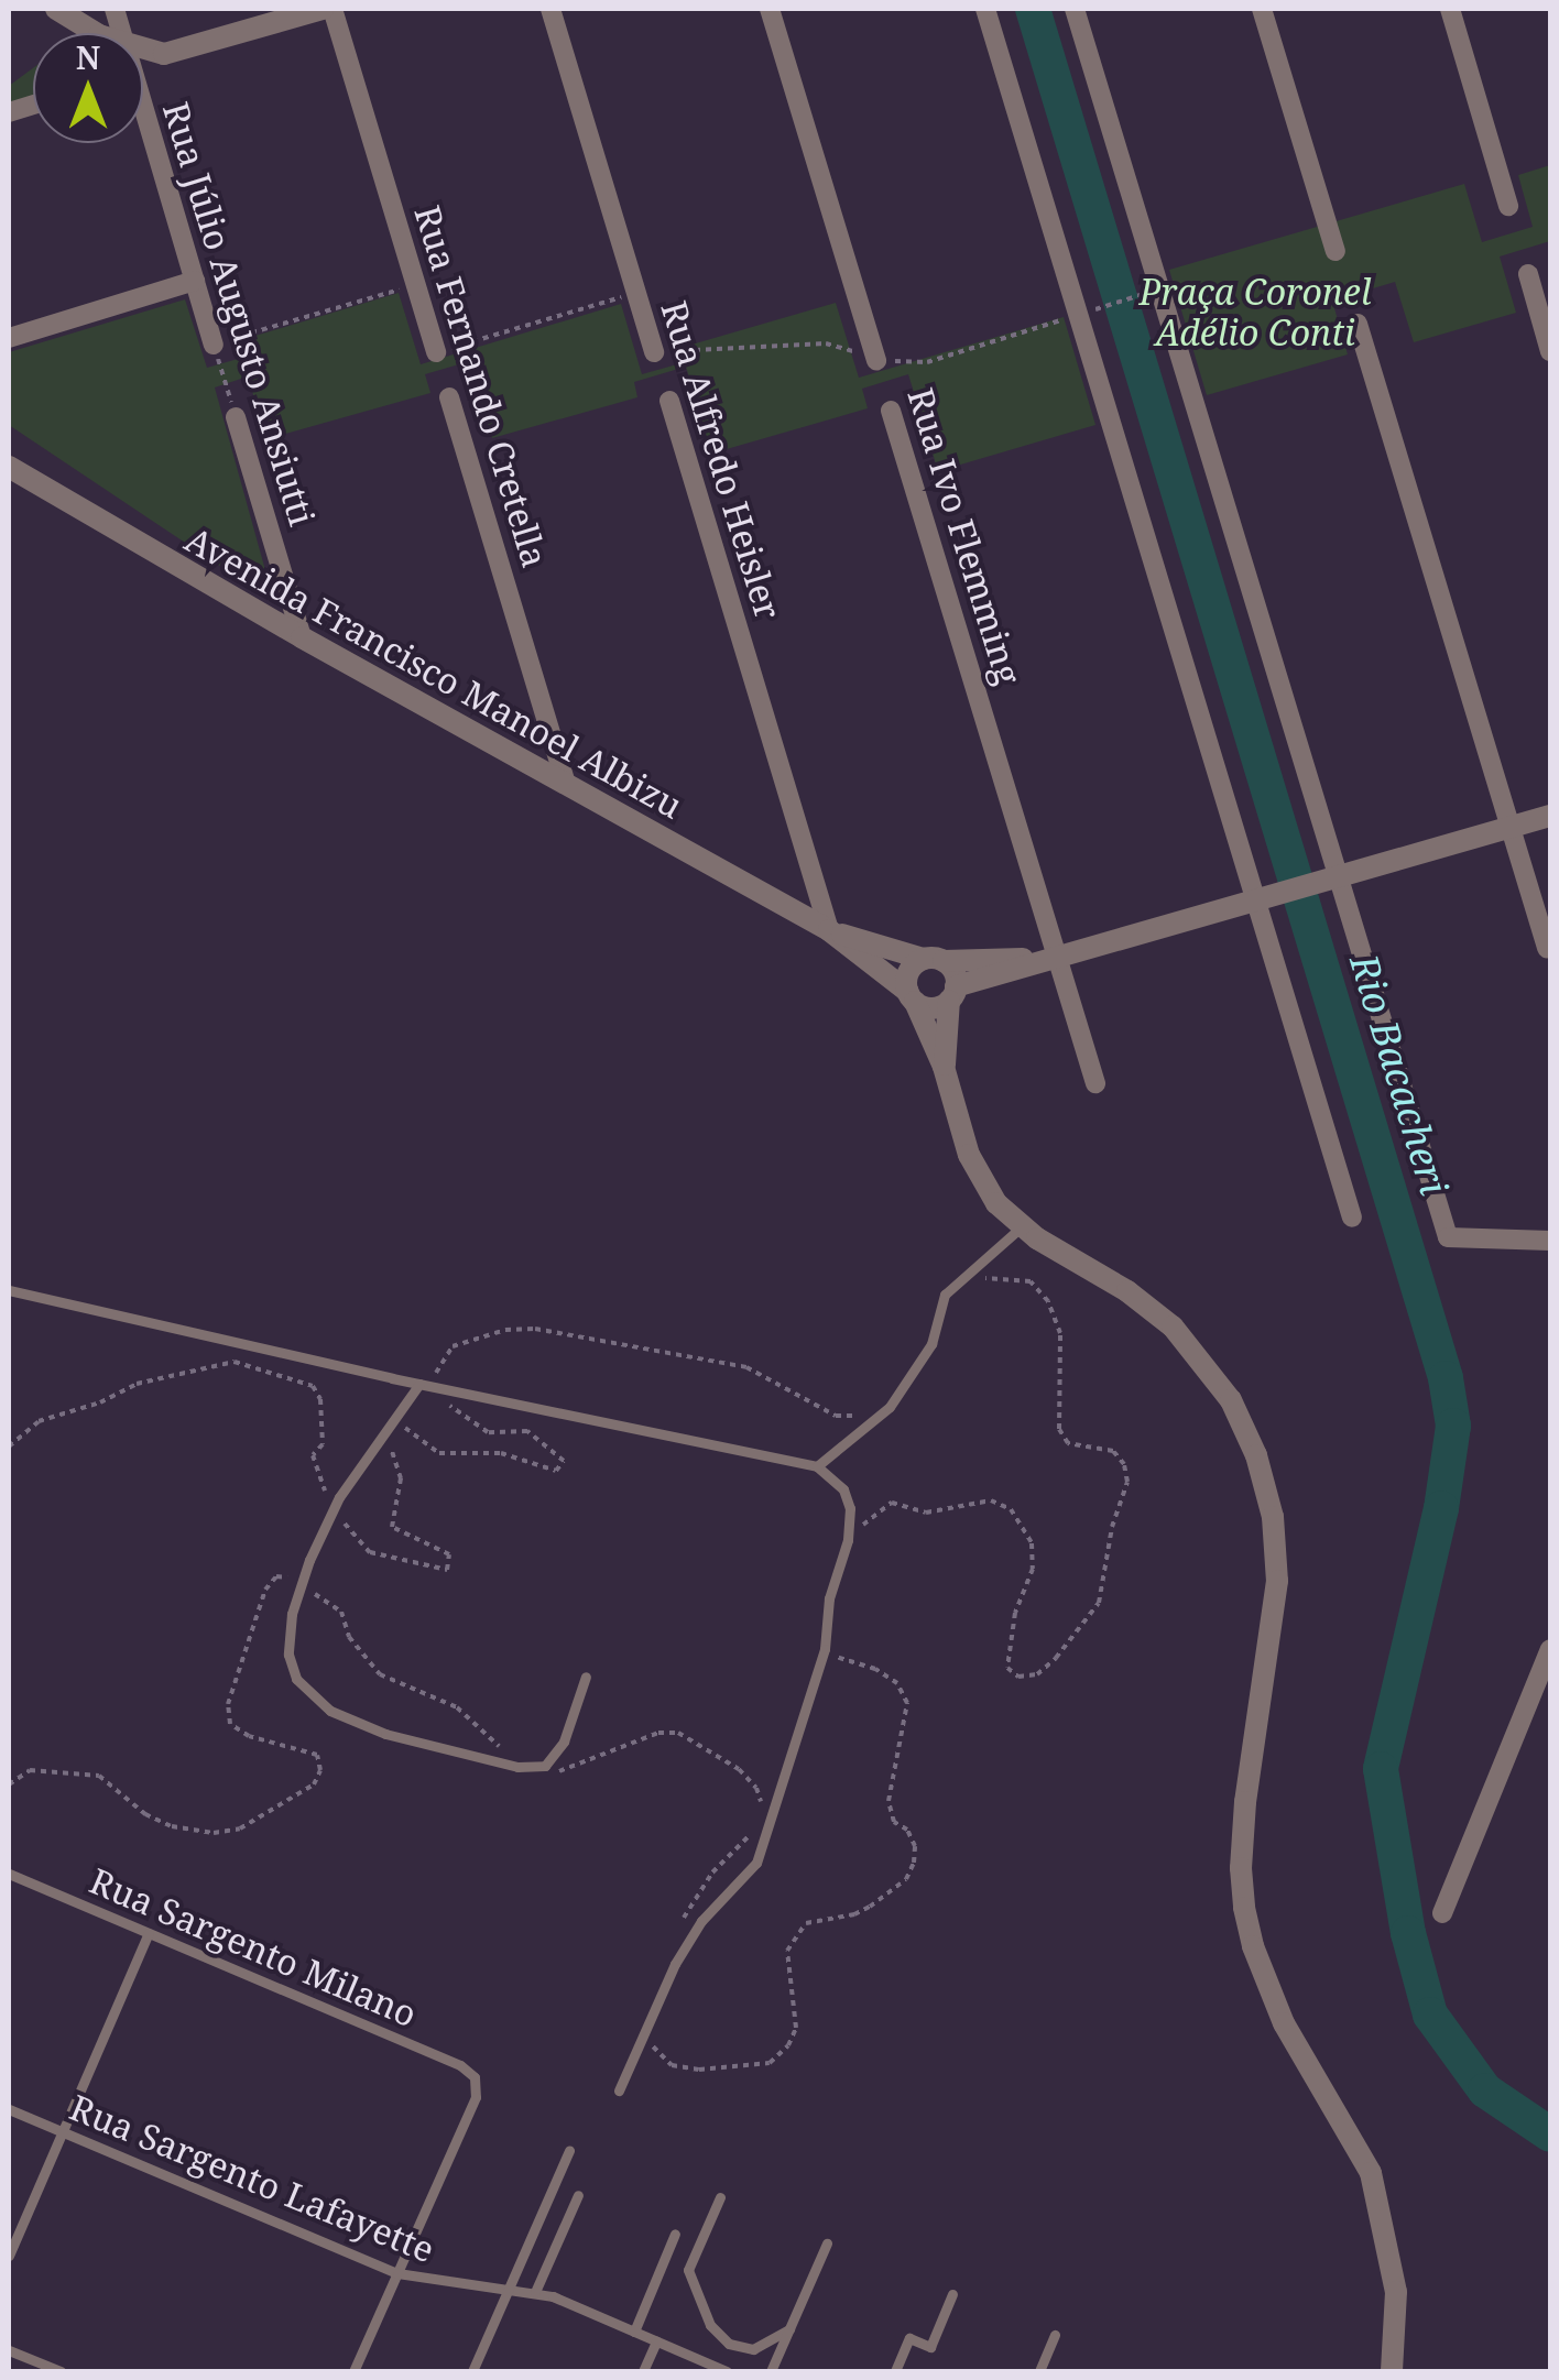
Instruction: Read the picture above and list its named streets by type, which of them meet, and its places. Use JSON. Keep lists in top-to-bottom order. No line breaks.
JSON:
{"streets":{"street":["Rua Júlio Augusto Ansiutti","Rua Fernando Cretella","Rua Alfredo Heisler","Rua Ivo Flemming","Avenida Francisco Manoel Albizu"],"lane":["Rua Sargento Milano","Rua Sargento Lafayette"]},"crossings":[["Rua Júlio Augusto Ansiutti","Avenida Francisco Manoel Albizu"],["Rua Fernando Cretella","Avenida Francisco Manoel Albizu"],["Rua Alfredo Heisler","Avenida Francisco Manoel Albizu"],["Rua Ivo Flemming","Avenida Francisco Manoel Albizu"],["Rua Sargento Milano","Rua Sargento Lafayette"]],"water":["Rio Bacacheri"],"parks":["Praça Coronel Adélio Conti"],"north":"top"}
